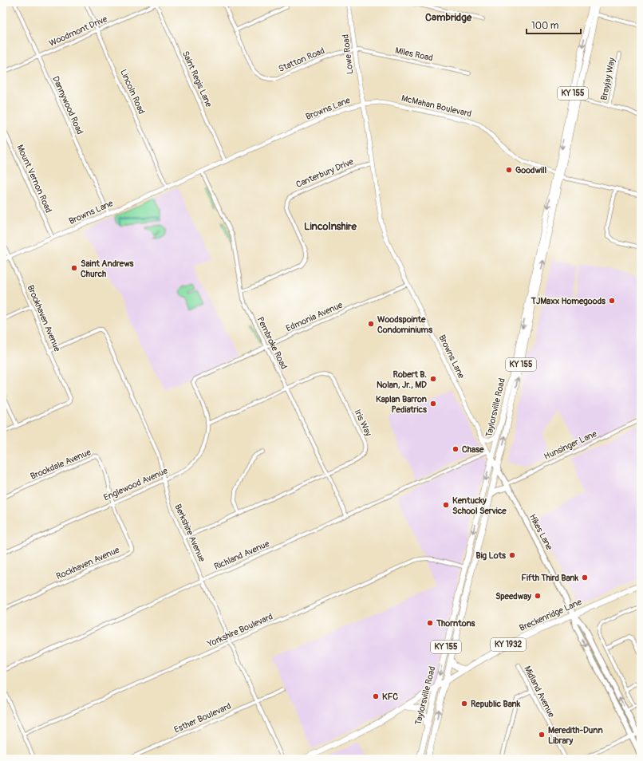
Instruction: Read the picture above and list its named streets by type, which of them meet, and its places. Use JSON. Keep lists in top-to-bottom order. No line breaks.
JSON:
{"streets":{"main road":["KY 155","Taylorsville Road","Hikes Lane","Breckenridge Lane","KY 1932"],"street":["Woodmont Drive","Lowe Road","Miles Road","Statton Road","Saint Regis Lane","Brayjay Way","Lincoln Road","Dannywood Road","McMahan Boulevard","Browns Lane","Canterbury Drive","Mount Vernon Road","Edmonia Avenue","Brookhaven Avenue","Pembroke Road","Iris Way","Hunsinger Lane","Brookdale Avenue","Englewood Avenue","Berkshire Avenue","Richland Avenue","Rockhaven Avenue","Yorkshire Boulevard","Midland Avenue","Esther Boulevard"]},"crossings":[["Woodmont Drive","Saint Regis Lane"],["Woodmont Drive","Lincoln Road"],["Woodmont Drive","Dannywood Road"],["Lowe Road","Miles Road"],["Lowe Road","Statton Road"],["Lowe Road","McMahan Boulevard"],["Lowe Road","Browns Lane"],["Miles Road","Statton Road"],["Saint Regis Lane","Browns Lane"],["Lincoln Road","Browns Lane"],["Dannywood Road","Browns Lane"],["McMahan Boulevard","Browns Lane"],["McMahan Boulevard","Taylorsville Road"],["Browns Lane","Canterbury Drive"],["Browns Lane","Mount Vernon Road"],["Browns Lane","Edmonia Avenue"],["Browns Lane","Brookhaven Avenue"],["Browns Lane","Pembroke Road"],["Browns Lane","Taylorsville Road"],["Browns Lane","Hikes Lane"],["Browns Lane","Richland Avenue"],["Canterbury Drive","Pembroke Road"],["Edmonia Avenue","Pembroke Road"],["Edmonia Avenue","Englewood Avenue"],["Brookhaven Avenue","Berkshire Avenue"],["Pembroke Road","Iris Way"],["Pembroke Road","Richland Avenue"],["Taylorsville Road","Hikes Lane"],["Taylorsville Road","Breckenridge Lane"],["Taylorsville Road","Yorkshire Boulevard"],["Iris Way","Englewood Avenue"],["Iris Way","Berkshire Avenue"],["Hunsinger Lane","Hikes Lane"],["Brookdale Avenue","Englewood Avenue"],["Brookdale Avenue","Rockhaven Avenue"],["Englewood Avenue","Berkshire Avenue"],["Englewood Avenue","Rockhaven Avenue"],["Hikes Lane","Breckenridge Lane"],["Berkshire Avenue","Richland Avenue"],["Berkshire Avenue","Yorkshire Boulevard"],["Berkshire Avenue","Esther Boulevard"]],"districts":["Cambridge","Lincolnshire"],"places":["Goodwill","Saint Andrews Church","TJMaxx Homegoods","Woodspointe Condominiums","Robert B. Nolan, Jr., MD","Kaplan Barron Pediatrics","Chase","Kentucky School Service","Big Lots","Fifth Third Bank","Speedway","Thorntons","KFC","Republic Bank","Meredith-Dunn Library"],"scale_bar":"100 m"}
